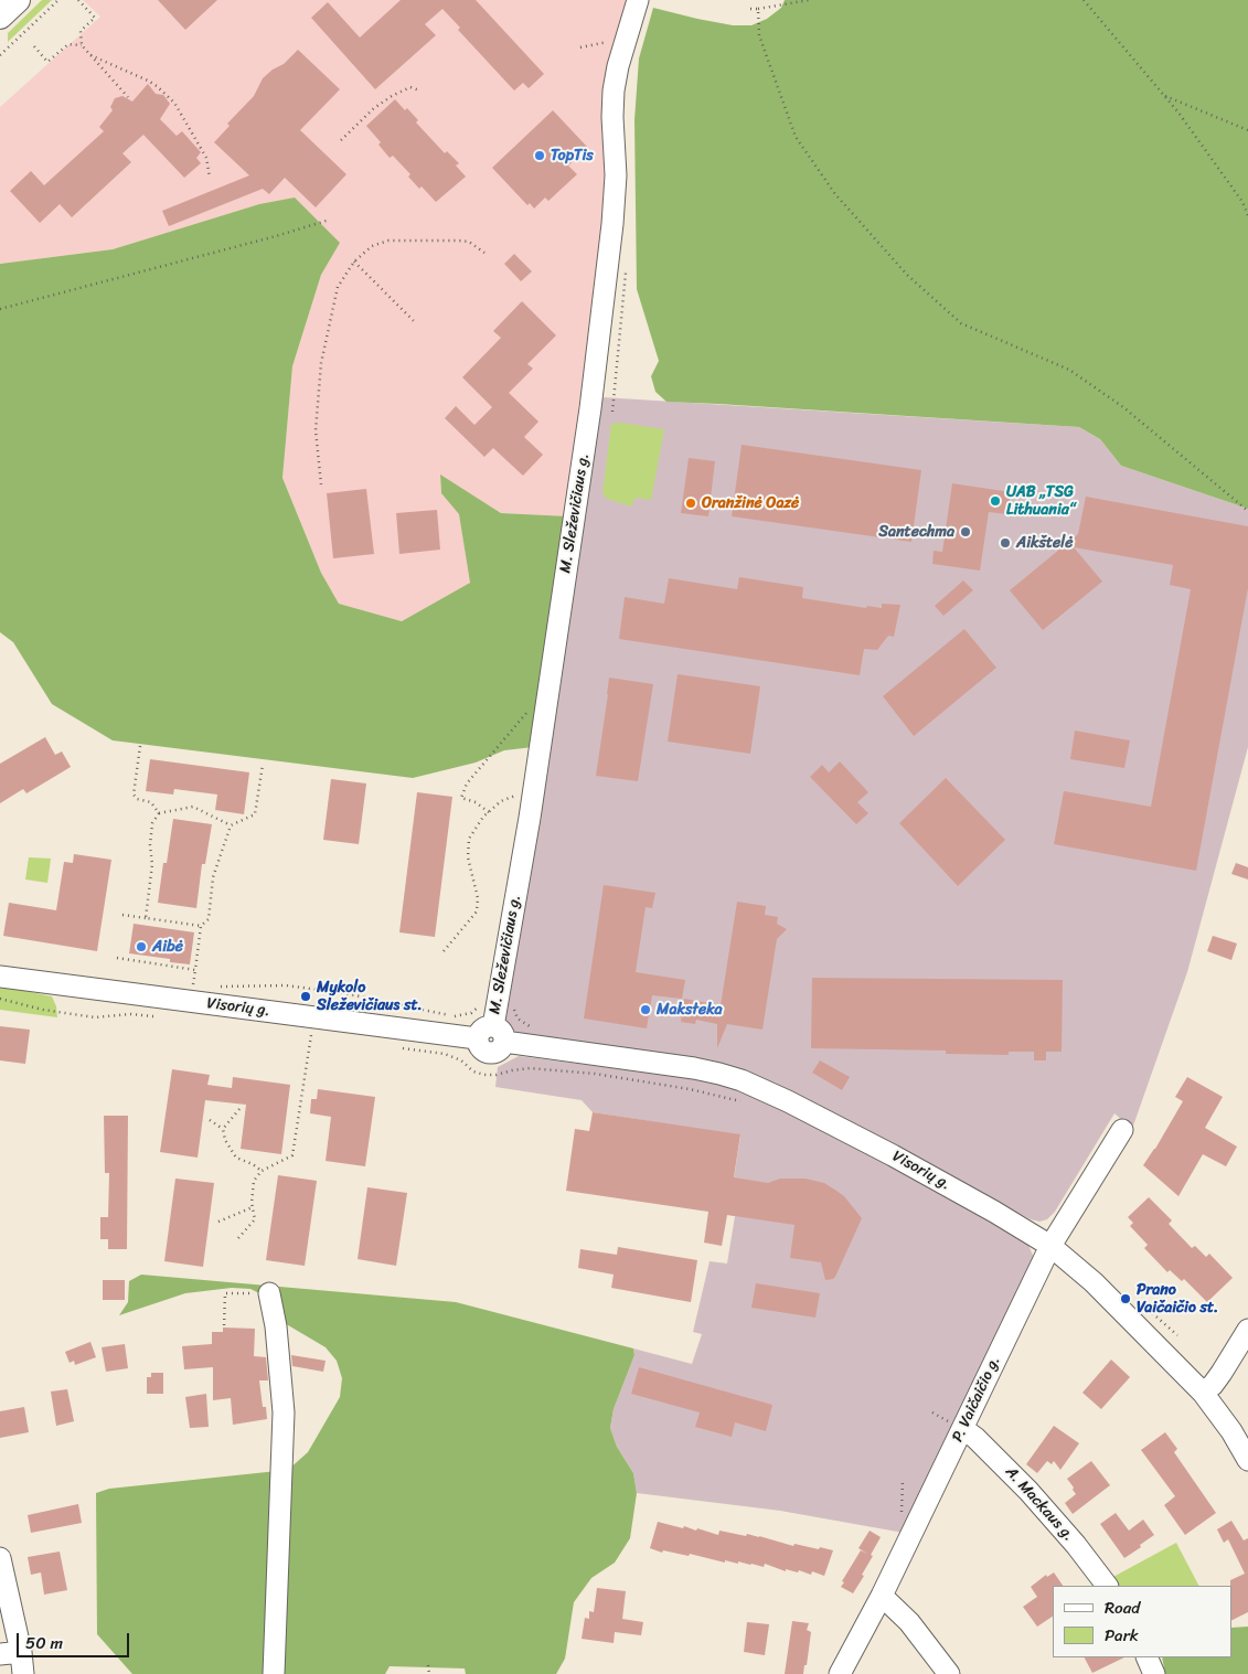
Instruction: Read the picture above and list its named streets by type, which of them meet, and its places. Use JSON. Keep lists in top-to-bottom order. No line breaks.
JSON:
{"streets":{"street":["M. Sleževičiaus g.","Visorių g.","P. Vaičaičio g.","A. Mackaus g."]},"crossings":[["M. Sleževičiaus g.","Visorių g."],["Visorių g.","P. Vaičaičio g."],["P. Vaičaičio g.","A. Mackaus g."]],"places":["TopTis","UAB „TSG Lithuania“","Oranžinė Oazė","Santechma","Aikštelė","Aibė","Mykolo Sleževičiaus st.","Maksteka","Prano Vaičaičio st."],"legend":["Road","Park"],"scale_bar":"50 m"}
